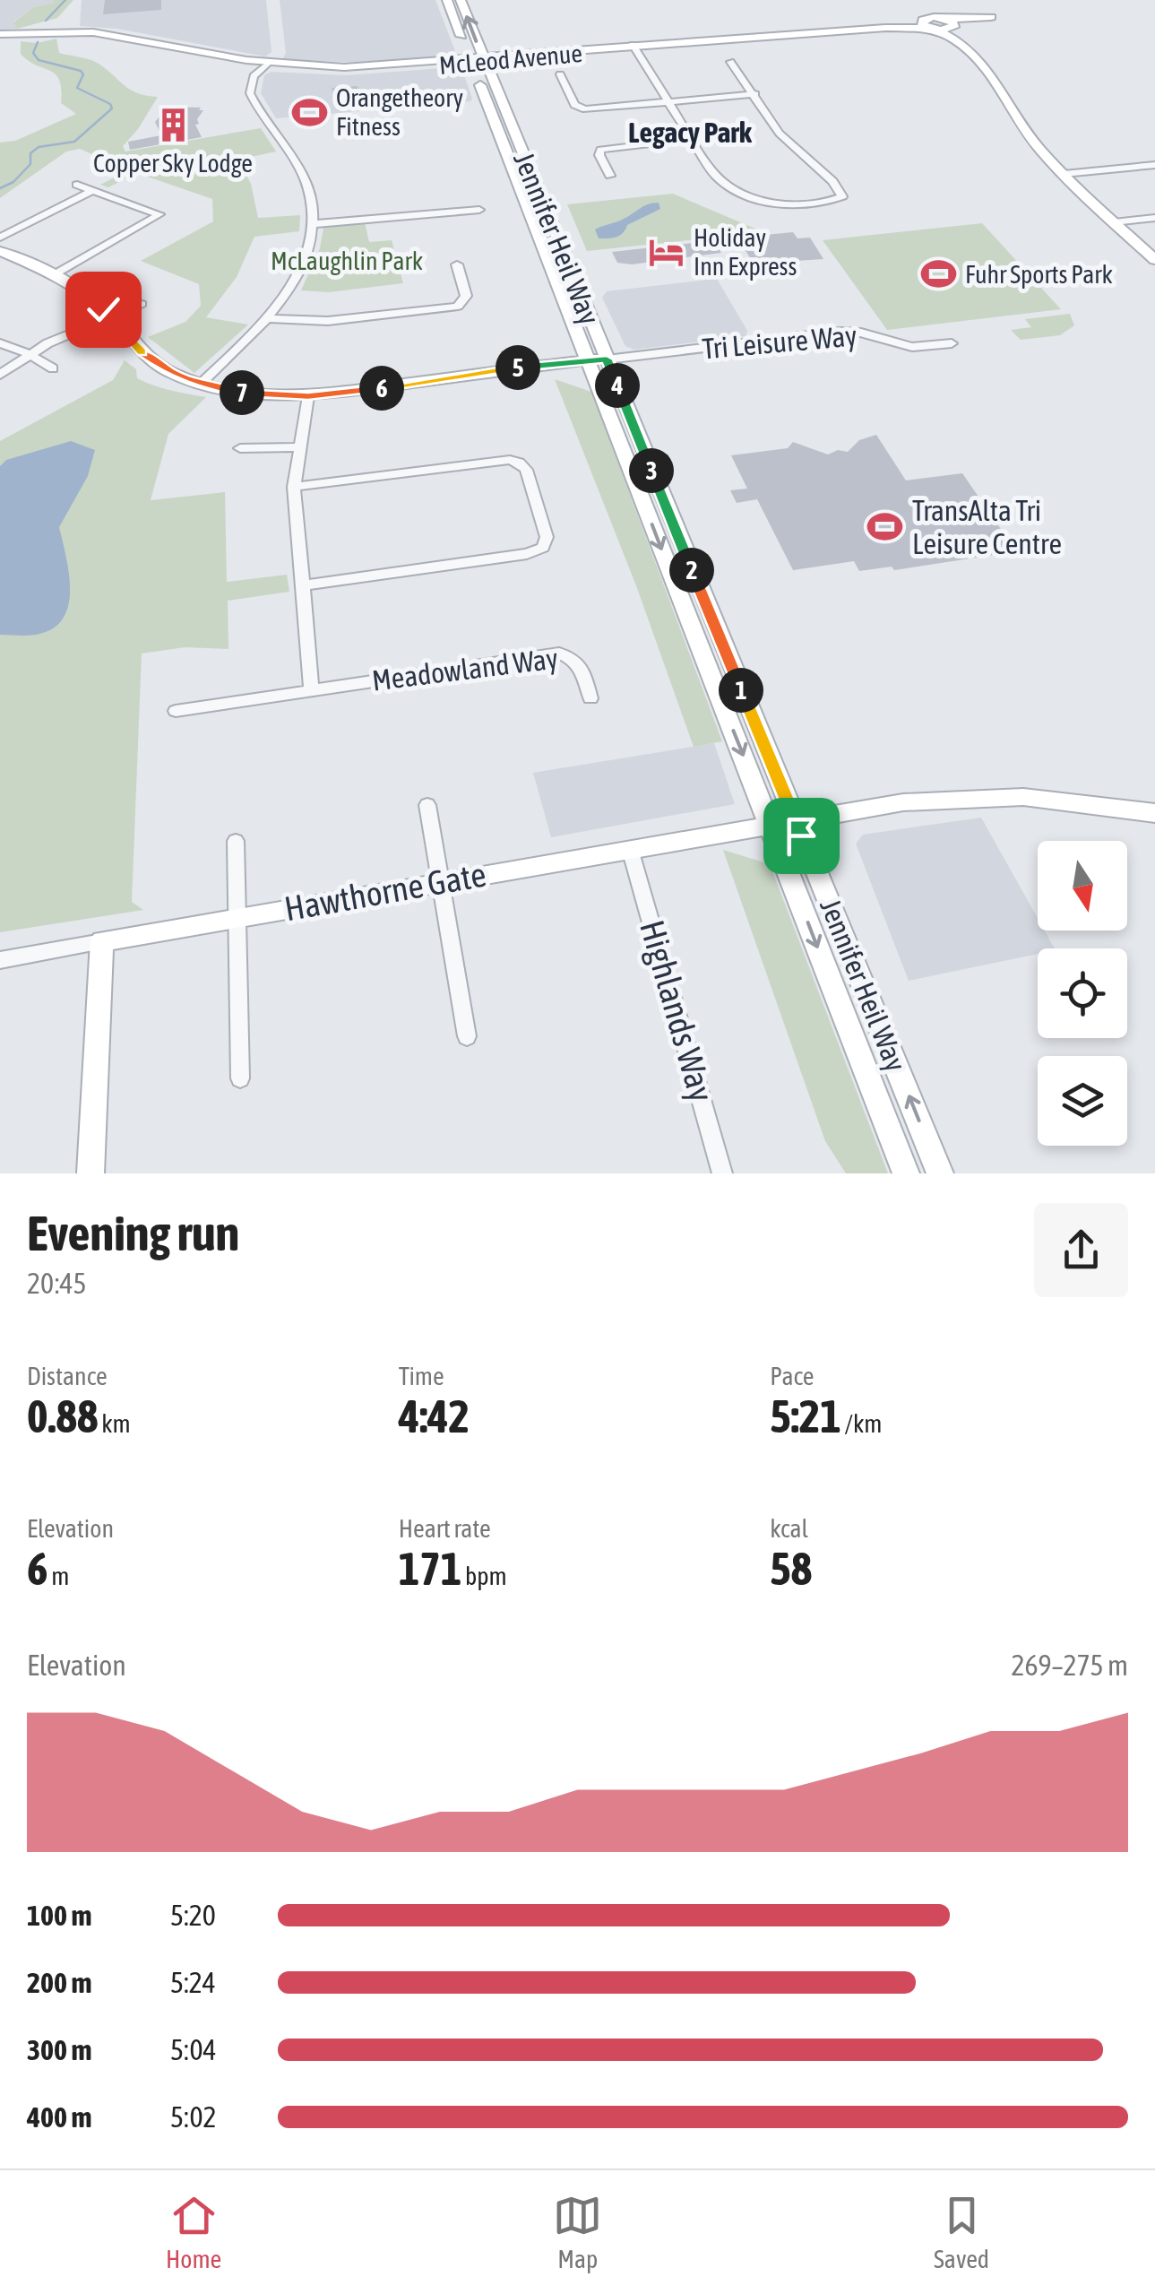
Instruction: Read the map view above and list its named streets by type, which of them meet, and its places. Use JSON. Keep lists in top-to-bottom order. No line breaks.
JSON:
{"streets":{"street":["McLeod Avenue","Jennifer Heil Way","Tri Leisure Way","Meadowland Way","Hawthorne Gate","Highlands Way"]},"crossings":[["McLeod Avenue","Jennifer Heil Way"],["Jennifer Heil Way","Tri Leisure Way"],["Jennifer Heil Way","Hawthorne Gate"],["Hawthorne Gate","Highlands Way"]],"districts":["Legacy Park"],"parks":["McLaughlin Park"],"places":{"sports":["Orangetheory Fitness","Fuhr Sports Park","TransAlta Tri Leisure Centre"],"building":["Copper Sky Lodge"],"hotel":["Holiday Inn Express"]},"north":"bottom","page":{"pins":["5","4","6","7","3","2","1"],"heading":["Evening run","20:45"],"stats":[["Distance","0.88 km"],["Time","4:42"],["Pace","5:21 /km"],["Elevation","6 m"],["Heart rate","171 bpm"],["kcal","58"]],"chart":["Elevation","269–275 m"],"list":[{"name":"100 m","note":"5:20"},{"name":"200 m","note":"5:24"},{"name":"300 m","note":"5:04"},{"name":"400 m","note":"5:02"}],"tabs":["Home","Map","Saved"]}}
